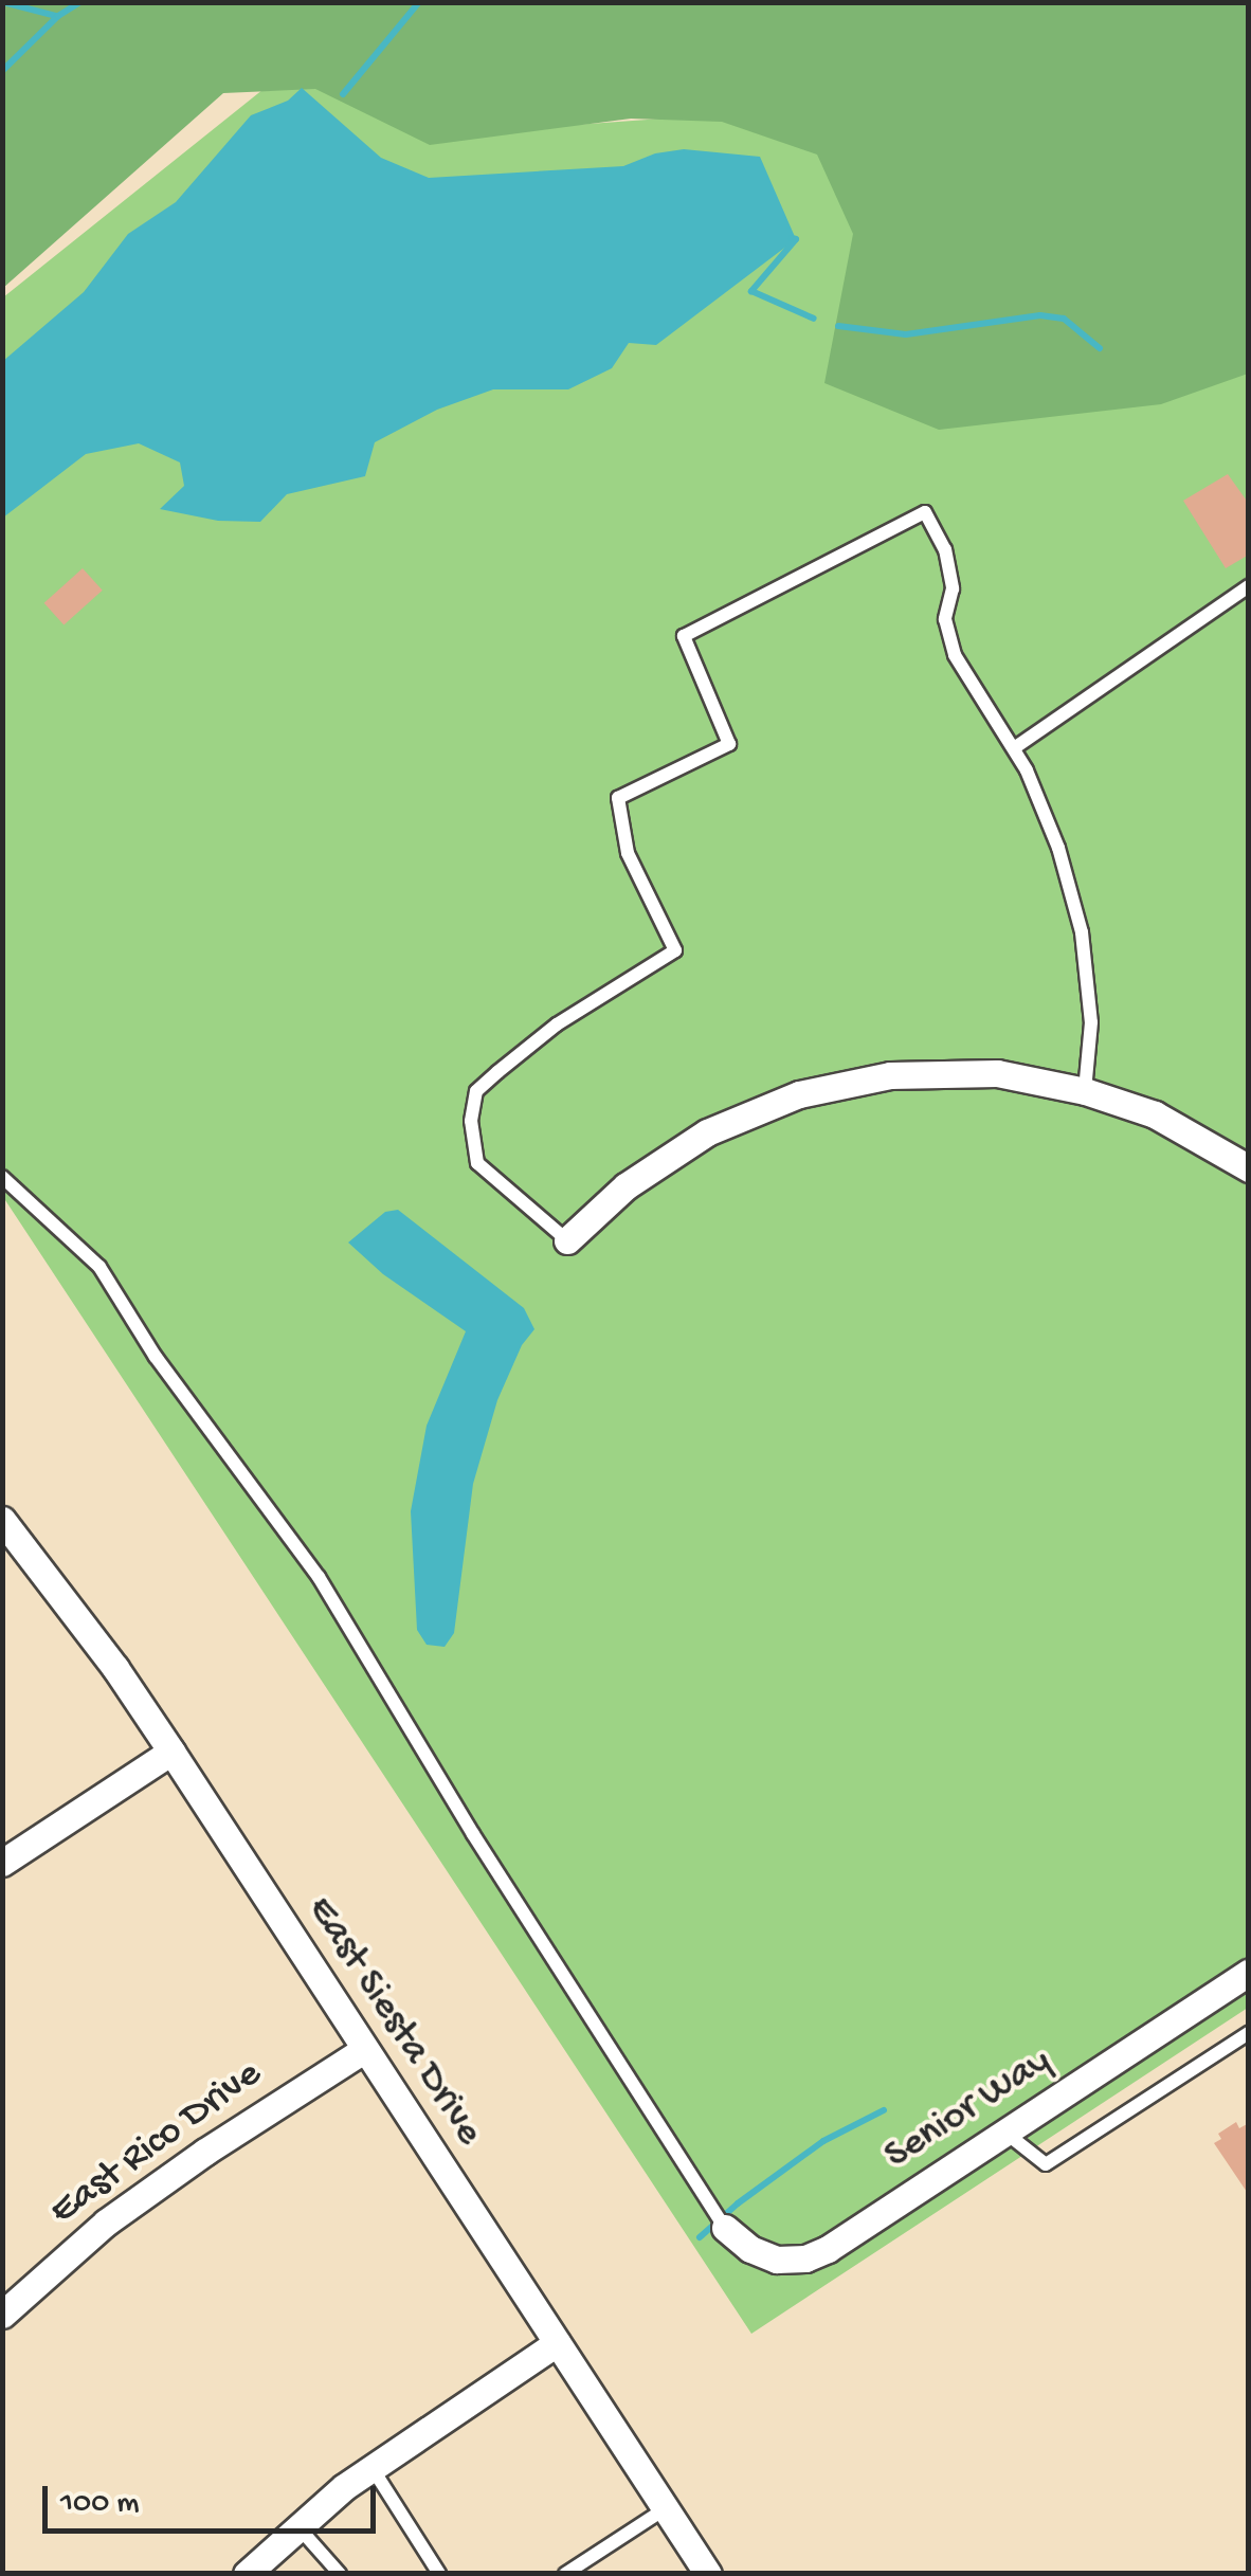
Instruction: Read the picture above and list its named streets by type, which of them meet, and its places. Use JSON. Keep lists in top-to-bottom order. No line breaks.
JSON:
{"streets":{"street":["East Siesta Drive","Senior Way","East Rico Drive"]},"crossings":[["East Siesta Drive","East Rico Drive"]],"scale_bar":"100 m"}
